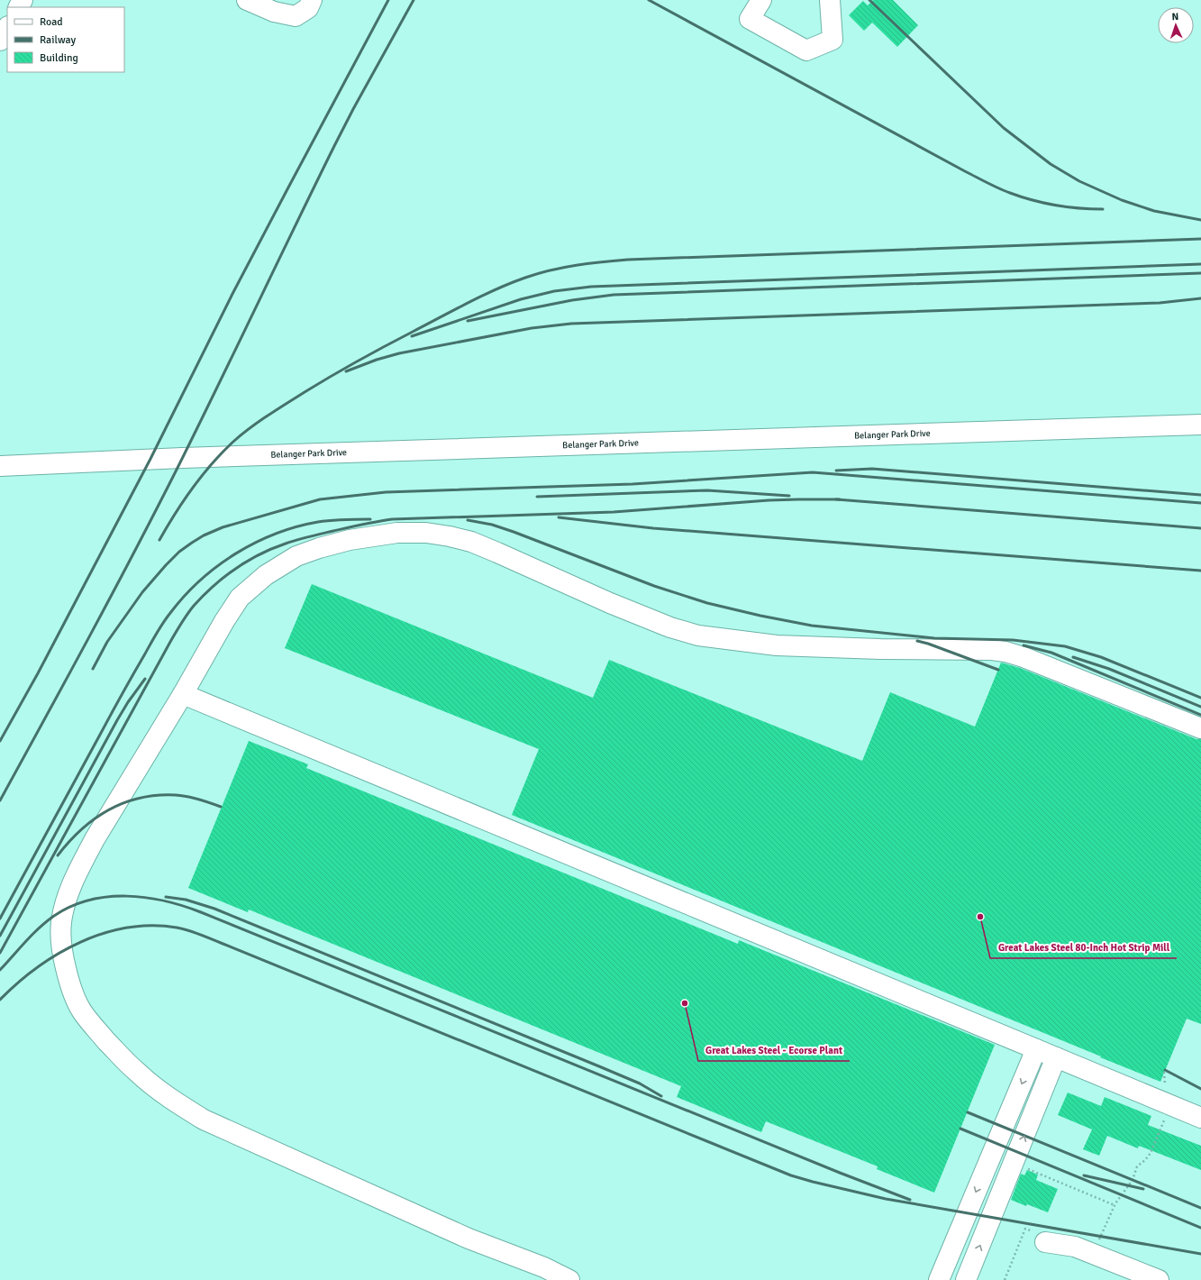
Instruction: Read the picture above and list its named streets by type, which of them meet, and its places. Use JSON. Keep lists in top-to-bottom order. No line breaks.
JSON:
{"streets":{"street":["Belanger Park Drive"]},"places":["Great Lakes Steel 80-Inch Hot Strip Mill","Great Lakes Steel - Ecorse Plant"],"legend":["Road","Railway","Building"],"north":"top"}
